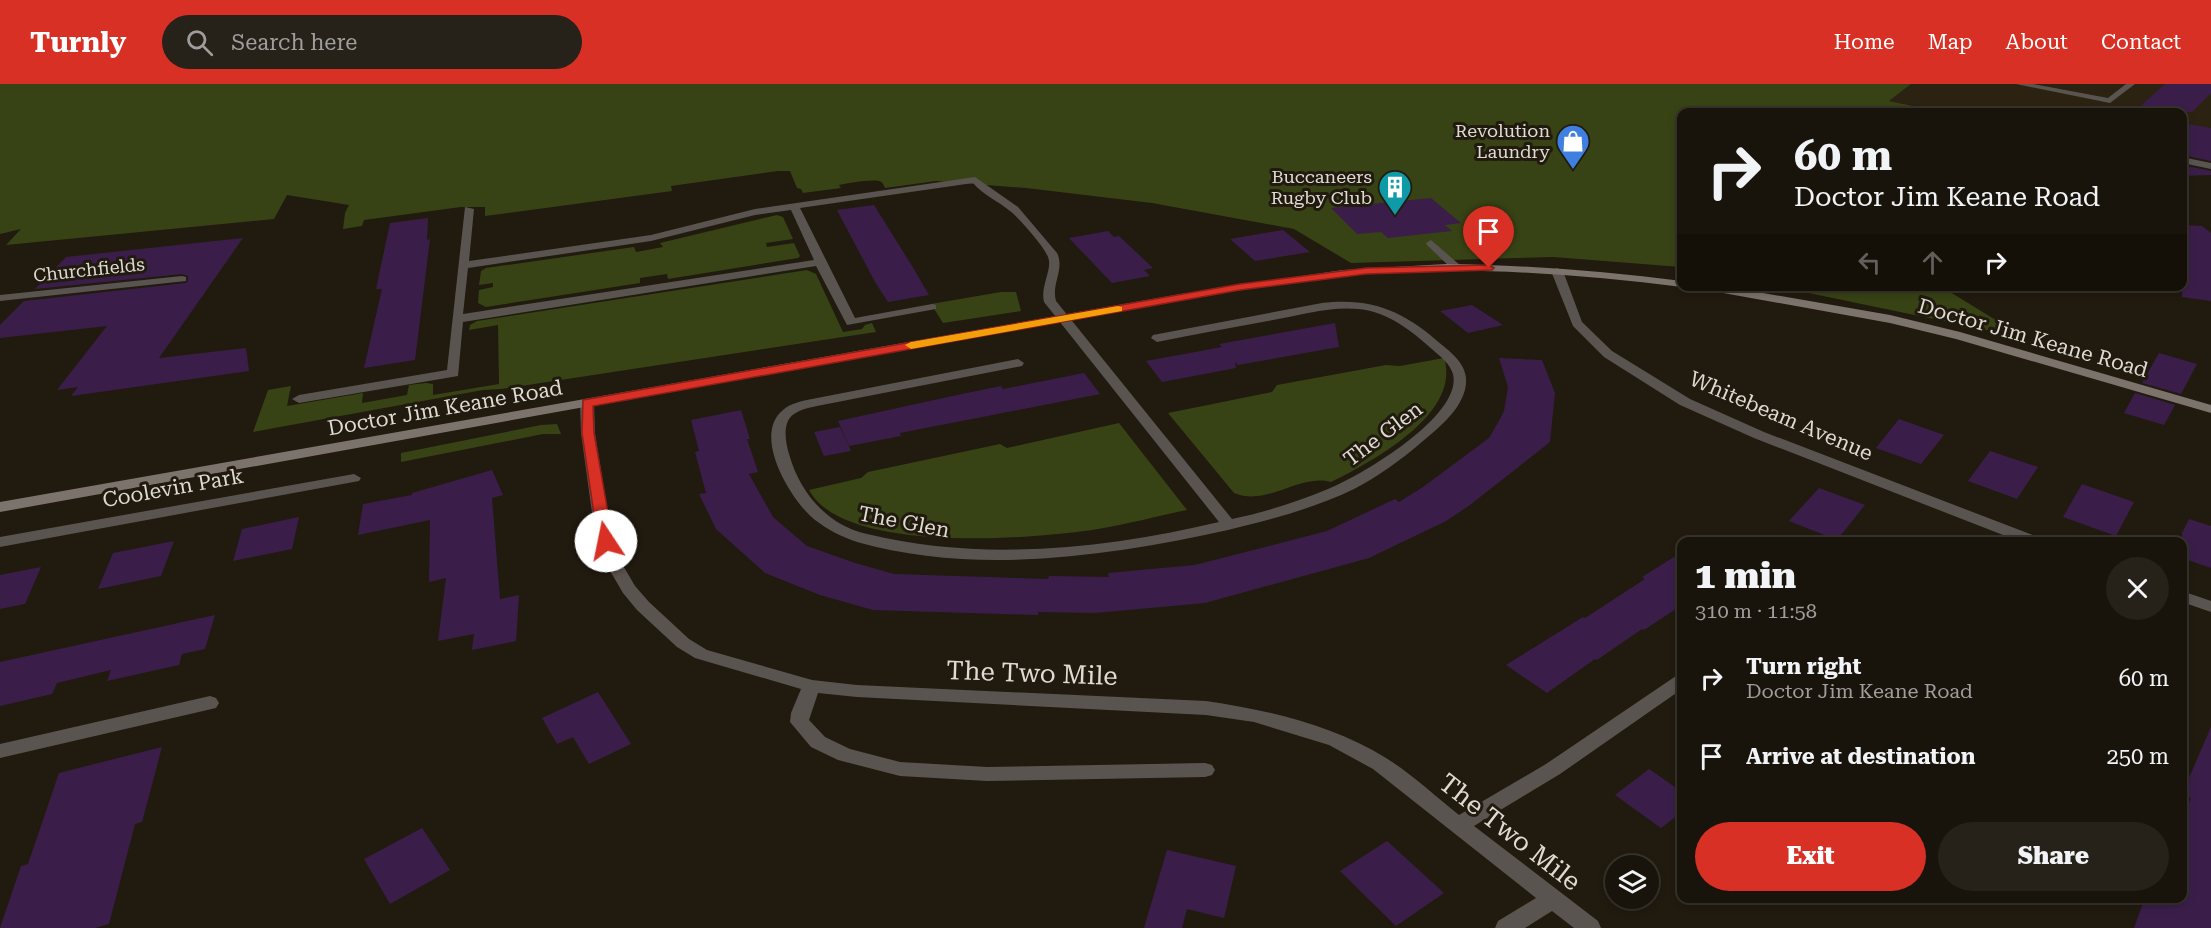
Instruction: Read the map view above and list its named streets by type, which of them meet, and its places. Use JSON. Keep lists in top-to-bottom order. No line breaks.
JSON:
{"streets":{"street":["Churchfields","Doctor Jim Keane Road","Whitebeam Avenue","The Glen","Coolevin Park","The Two Mile"]},"crossings":[["Doctor Jim Keane Road","Whitebeam Avenue"],["Doctor Jim Keane Road","The Two Mile"]],"places":{"shop":["Revolution Laundry"],"building":["Buccaneers Rugby Club"]},"page":{"header":"Turnly","search":"Search here","nav":["Home","Map","About","Contact"],"turn":["60 m","Doctor Jim Keane Road"],"heading":["1 min","310 m · 11:58"],"list":[{"name":"Turn right","note":"Doctor Jim Keane Road","value":"60 m"},{"name":"Arrive at destination","value":"250 m"}],"buttons":["Exit","Share"]}}
